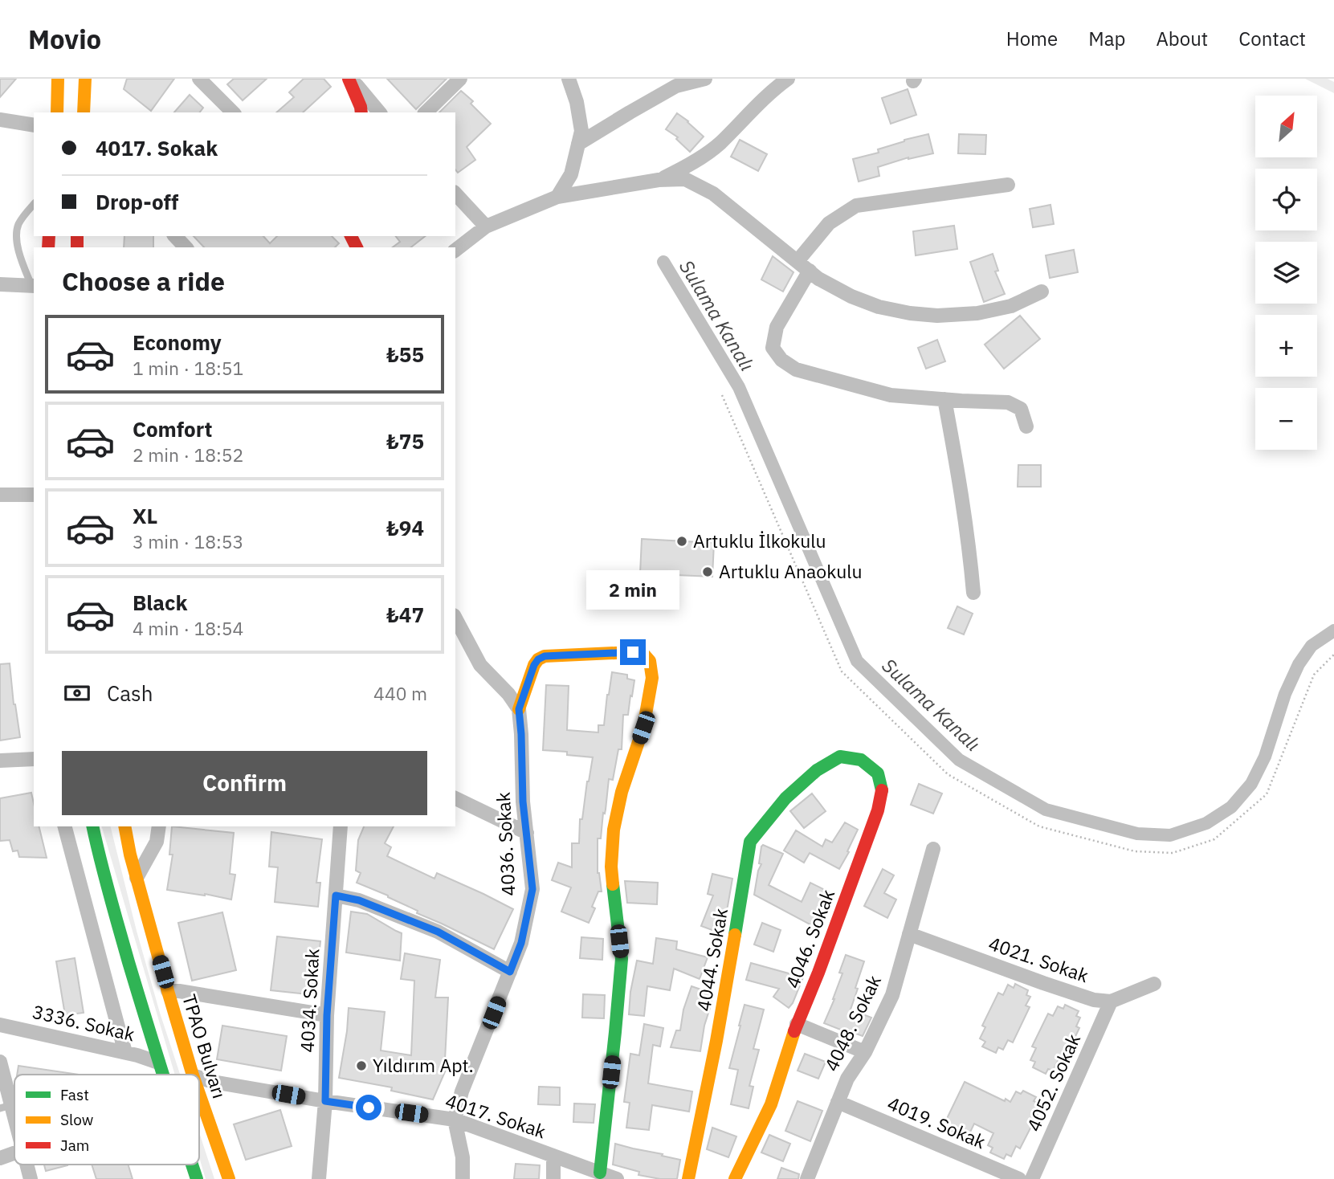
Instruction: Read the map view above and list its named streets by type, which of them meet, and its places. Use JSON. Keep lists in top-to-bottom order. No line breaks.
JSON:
{"streets":{"main road":["4046. Sokak","4044. Sokak","TPAO Bulvarı"],"street":["4036. Sokak","4021. Sokak","4034. Sokak","3336. Sokak","4048. Sokak","4052. Sokak","4017. Sokak","4019. Sokak"]},"crossings":[["4036. Sokak","4017. Sokak"],["4046. Sokak","4044. Sokak"],["4021. Sokak","4048. Sokak"],["4021. Sokak","4052. Sokak"],["4034. Sokak","4017. Sokak"],["4048. Sokak","4019. Sokak"]],"water":["Sulama Kanalı"],"places":["Artuklu İlkokulu","Artuklu Anaokulu","Yıldırım Apt."],"legend":["Fast","Slow","Jam"],"north":"top right","page":{"header":"Movio","nav":["Home","Map","About","Contact"],"map_buttons":["+","−"],"banner":["4017. Sokak","Drop-off"],"heading":"Choose a ride","list":[{"name":"Economy","note":"1 min · 18:51","value":"₺55"},{"name":"Comfort","note":"2 min · 18:52","value":"₺75"},{"name":"XL","note":"3 min · 18:53","value":"₺94"},{"name":"Black","note":"4 min · 18:54","value":"₺47"}],"bubble":"2 min","pay":["Cash","440 m"],"buttons":"Confirm"}}
